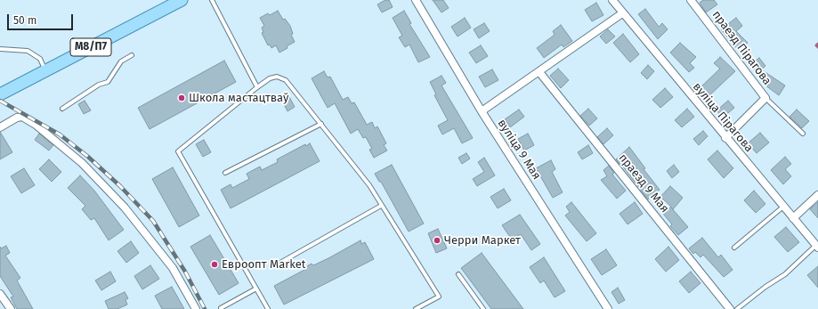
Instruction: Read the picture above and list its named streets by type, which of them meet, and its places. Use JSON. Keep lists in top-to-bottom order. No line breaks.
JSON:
{"streets":{"main road":["М8/П7"],"street":["праезд Пірагова","вуліца Пірагова","вуліца 9 Мая","праезд 9 Мая"]},"crossings":[["праезд Пірагова","вуліца Пірагова"]],"places":["Школа мастацтваў","Черри Маркет","Евроопт Market"],"scale_bar":"50 m"}
